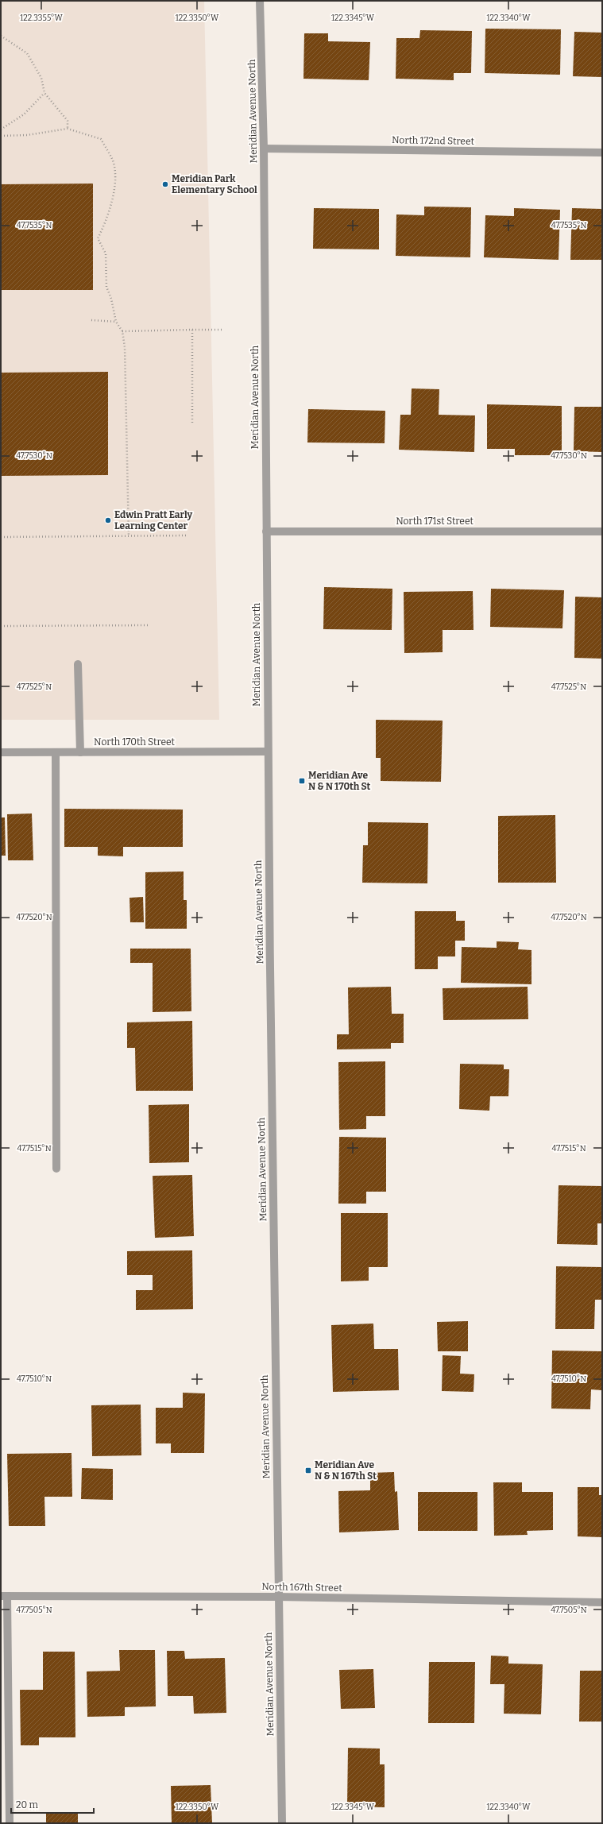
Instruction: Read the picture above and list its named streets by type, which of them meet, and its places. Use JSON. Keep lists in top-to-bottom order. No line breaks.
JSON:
{"streets":{"street":["Meridian Avenue North","North 172nd Street","North 171st Street","North 170th Street","North 167th Street"]},"crossings":[["Meridian Avenue North","North 172nd Street"],["Meridian Avenue North","North 171st Street"],["Meridian Avenue North","North 170th Street"],["Meridian Avenue North","North 167th Street"]],"places":{"other":["Meridian Park Elementary School","Edwin Pratt Early Learning Center"],"transit":["Meridian Ave N & N 170th St","Meridian Ave N & N 167th St"]},"scale_bar":"20 m","coordinates":["122.3355°W","122.3350°W","122.3345°W","122.3340°W","47.7535°N","47.7530°N","47.7525°N","47.7520°N","47.7515°N","47.7510°N","47.7505°N"]}
